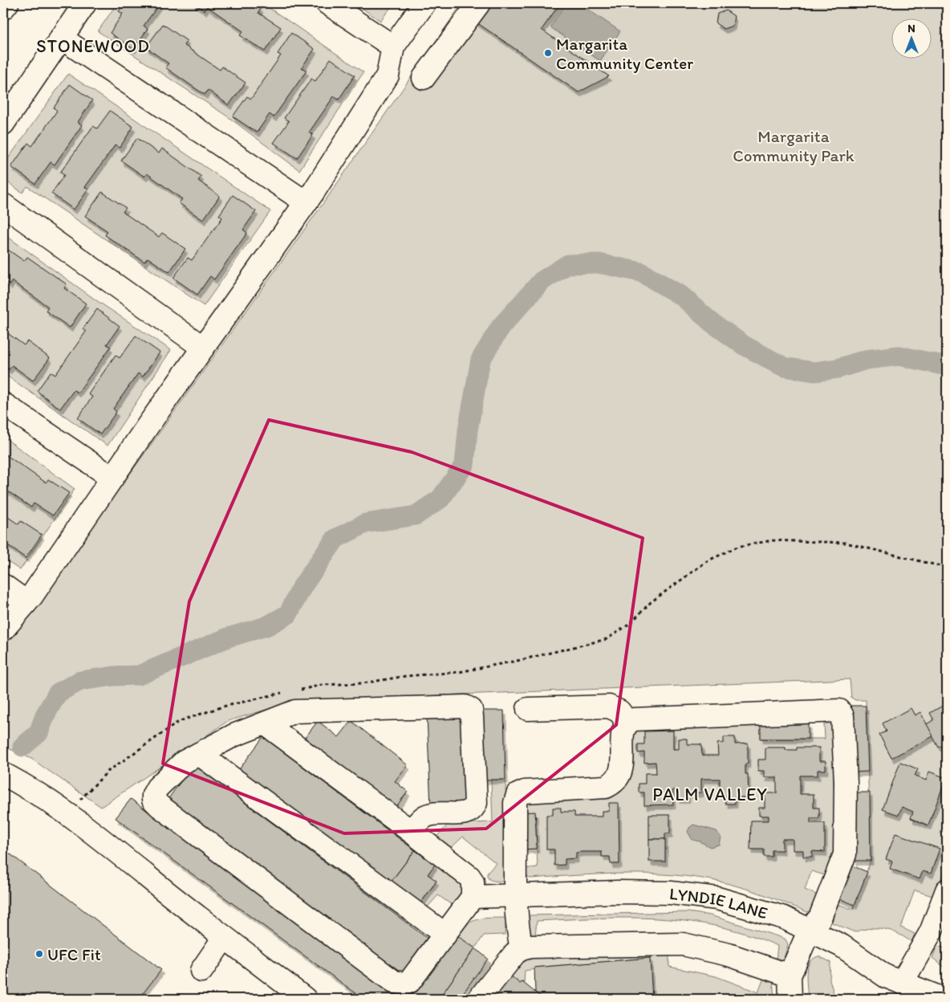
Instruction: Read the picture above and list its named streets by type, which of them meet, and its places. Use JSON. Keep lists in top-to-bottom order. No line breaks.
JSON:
{"streets":{"street":["LYNDIE LANE"]},"districts":["STONEWOOD","PALM VALLEY"],"parks":["Margarita Community Park"],"places":["Margarita Community Center","UFC Fit"],"north":"top"}
